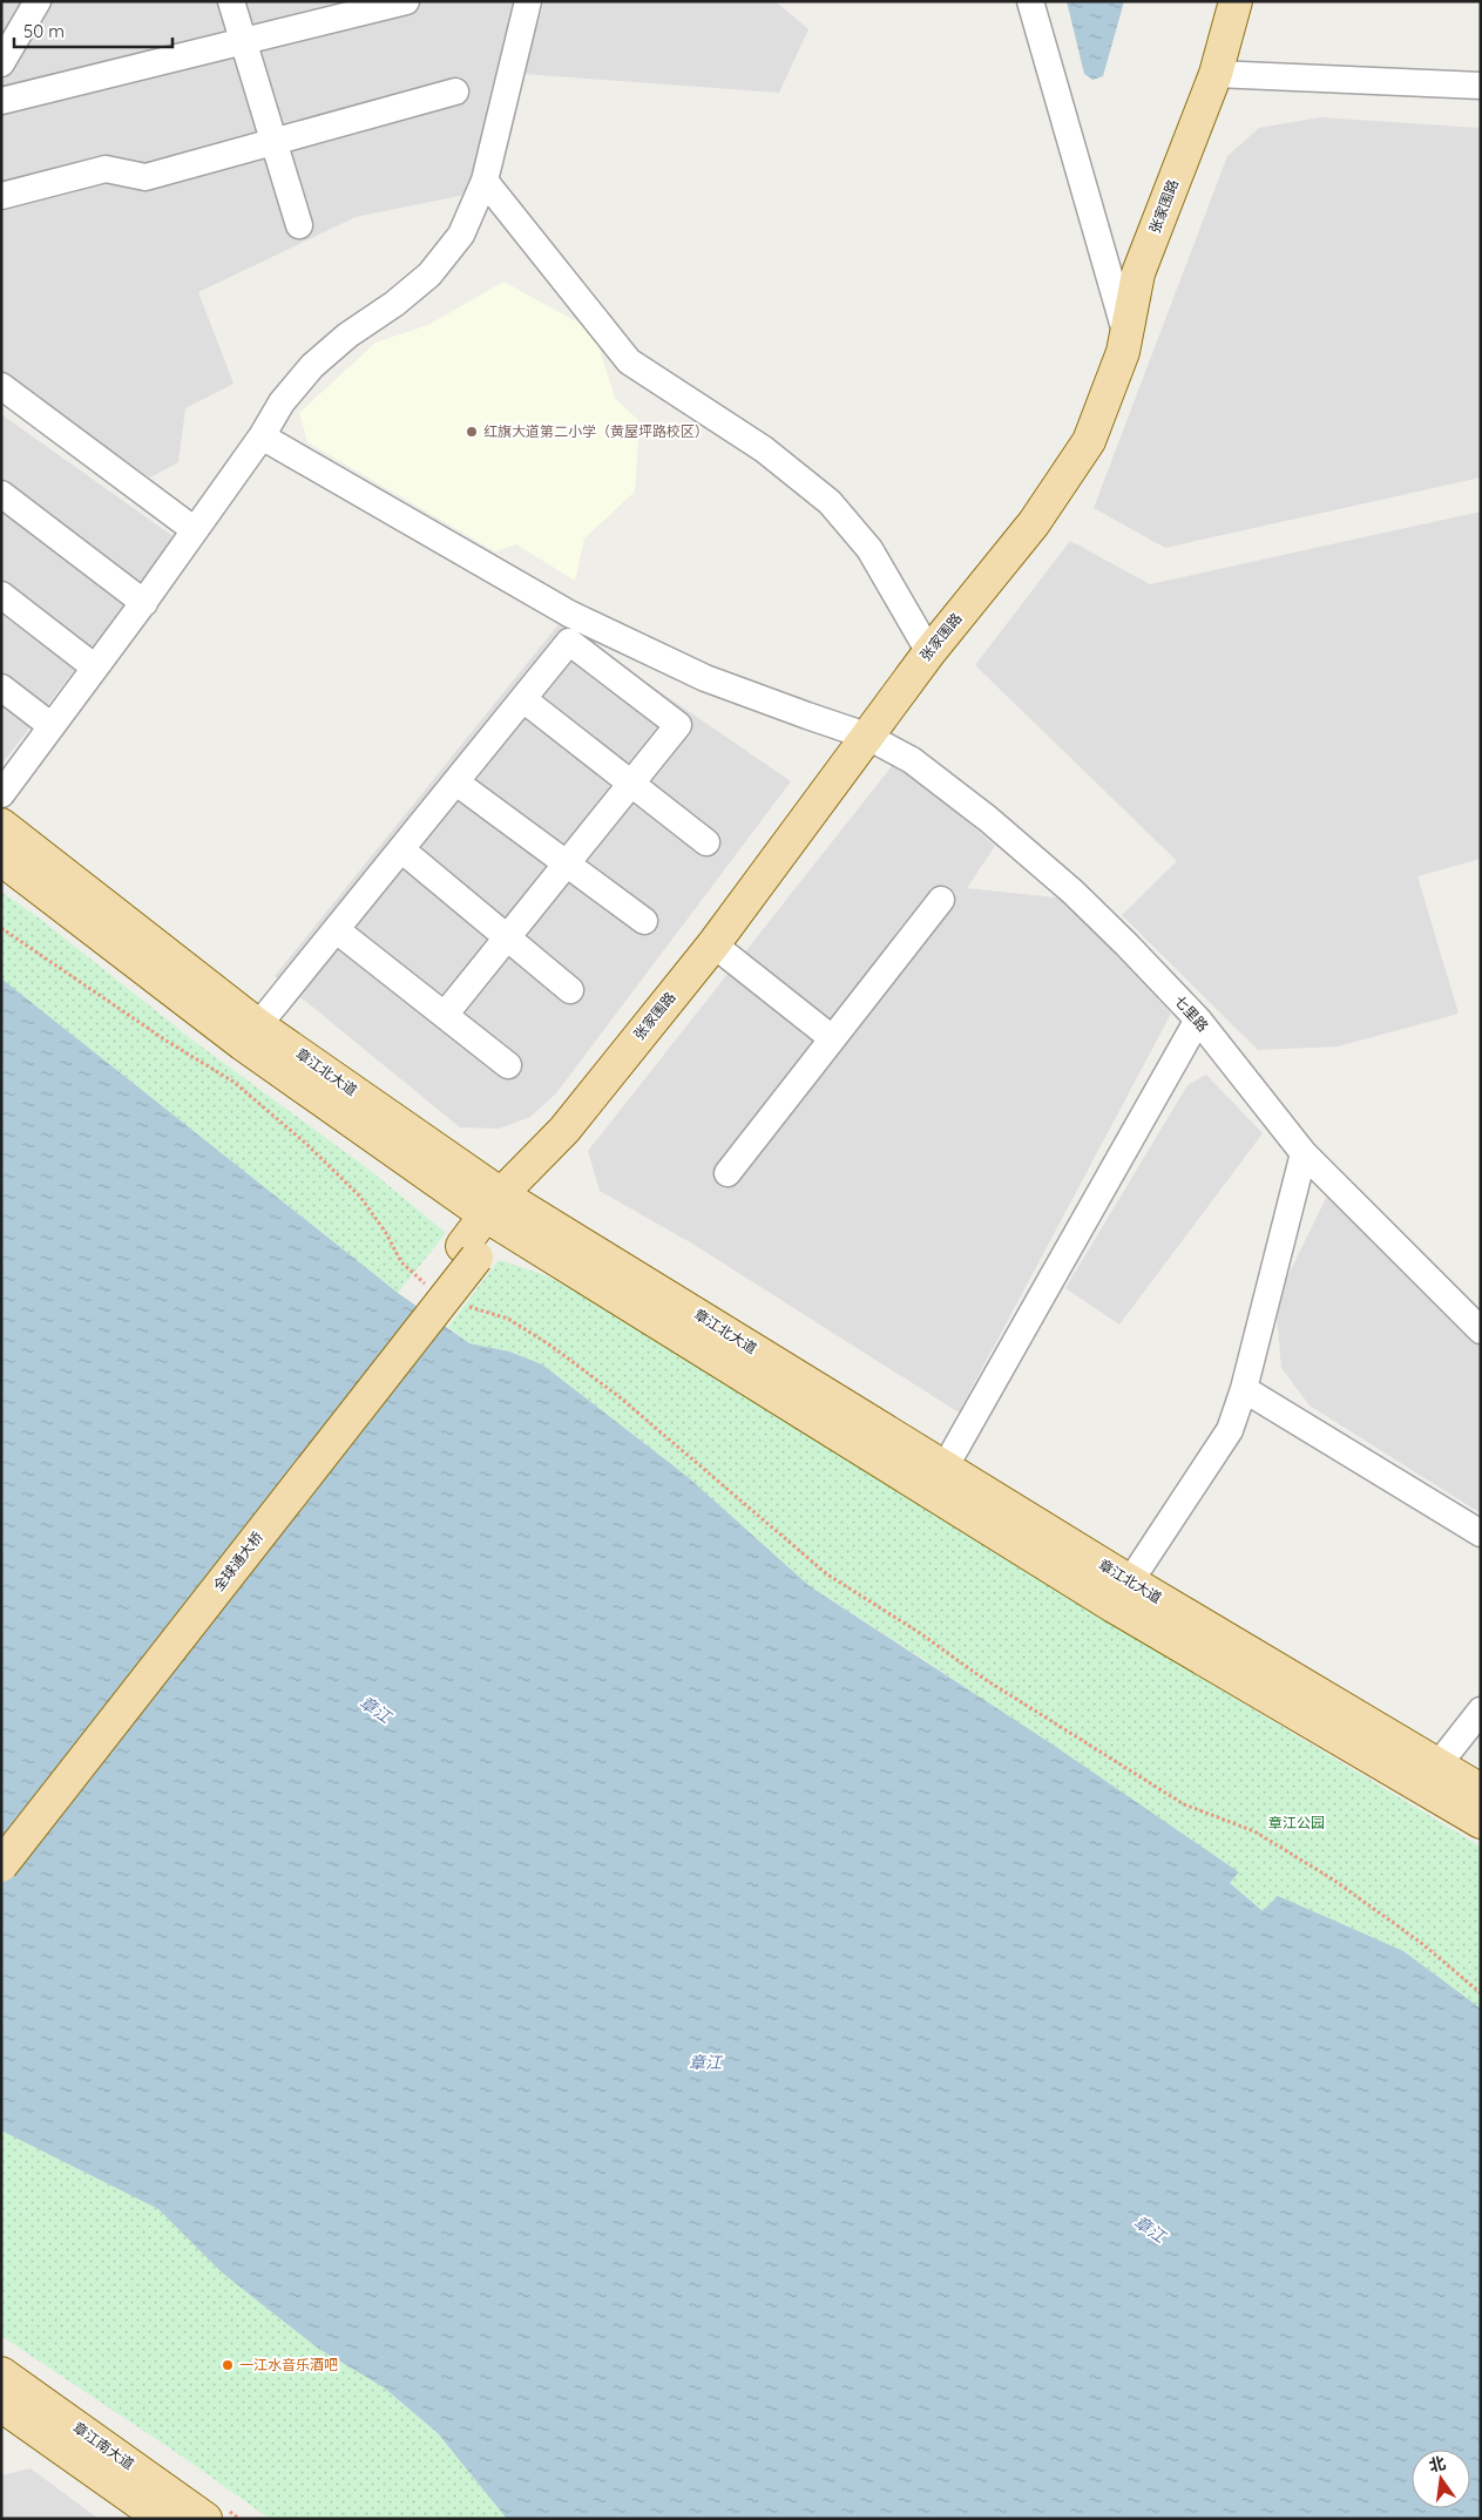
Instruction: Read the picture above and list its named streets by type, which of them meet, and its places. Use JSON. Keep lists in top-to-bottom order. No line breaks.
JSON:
{"streets":{"main road":["张家围路","章江北大道","全球通大桥","章江南大道"],"street":["七里路"]},"crossings":[["张家围路","七里路"],["张家围路","章江北大道"],["张家围路","全球通大桥"]],"water":["章江"],"parks":["章江公园"],"places":["红旗大道第二小学（黄屋坪路校区）","一江水音乐酒吧"],"scale_bar":"50 m","north":"top"}
